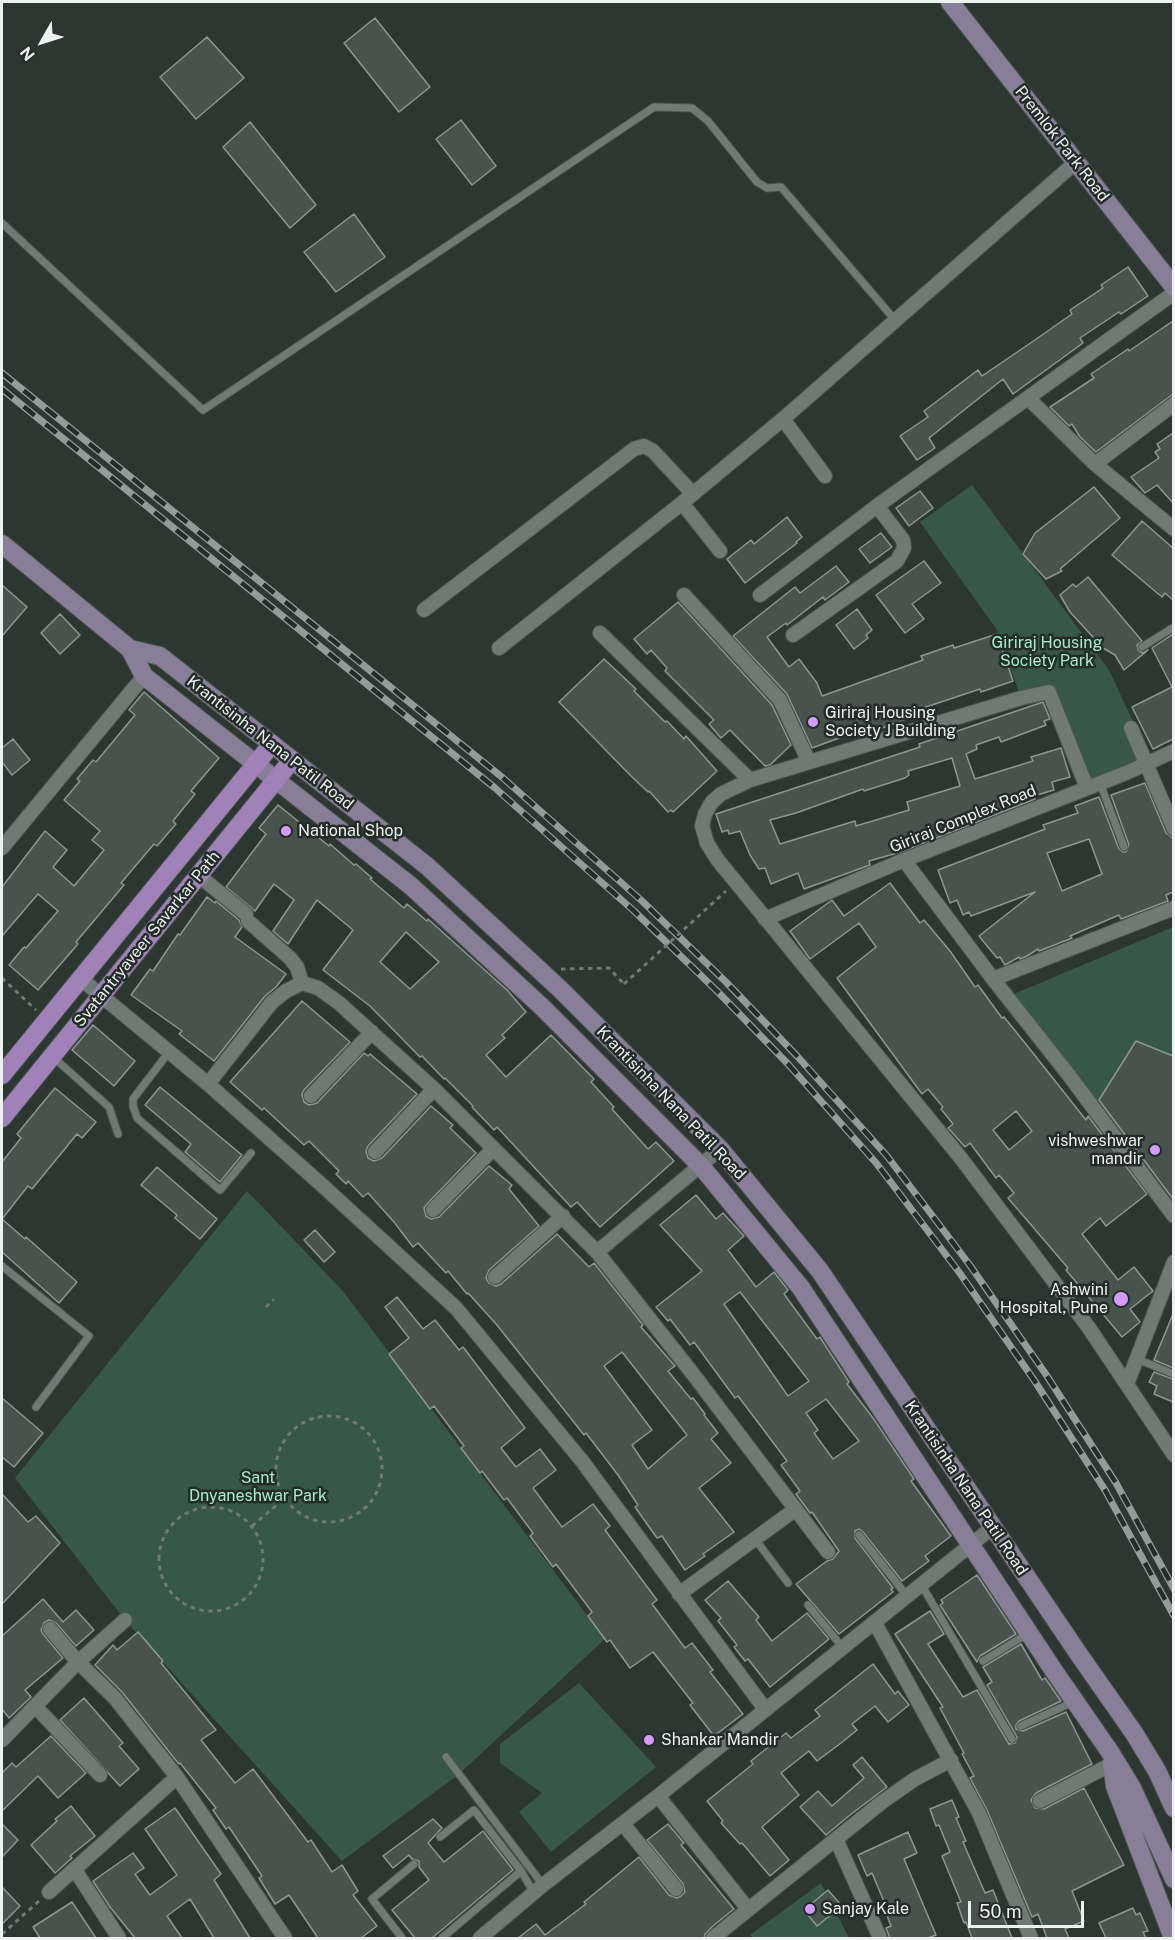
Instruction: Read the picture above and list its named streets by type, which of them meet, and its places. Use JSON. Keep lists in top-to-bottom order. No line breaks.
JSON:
{"streets":{"main road":["Premlok Park Road","Krantisinha Nana Patil Road","Svatantryaveer Savarkar Path"],"street":["Giriraj Complex Road"]},"crossings":[["Krantisinha Nana Patil Road","Svatantryaveer Savarkar Path"]],"parks":["Giriraj Housing Society Park","Sant Dnyaneshwar Park"],"places":["Giriraj Housing Society J Building","National Shop","vishweshwar mandir","Ashwini Hospital, Pune","Shankar Mandir","Sanjay Kale"],"scale_bar":"50 m","north":"bottom left"}
